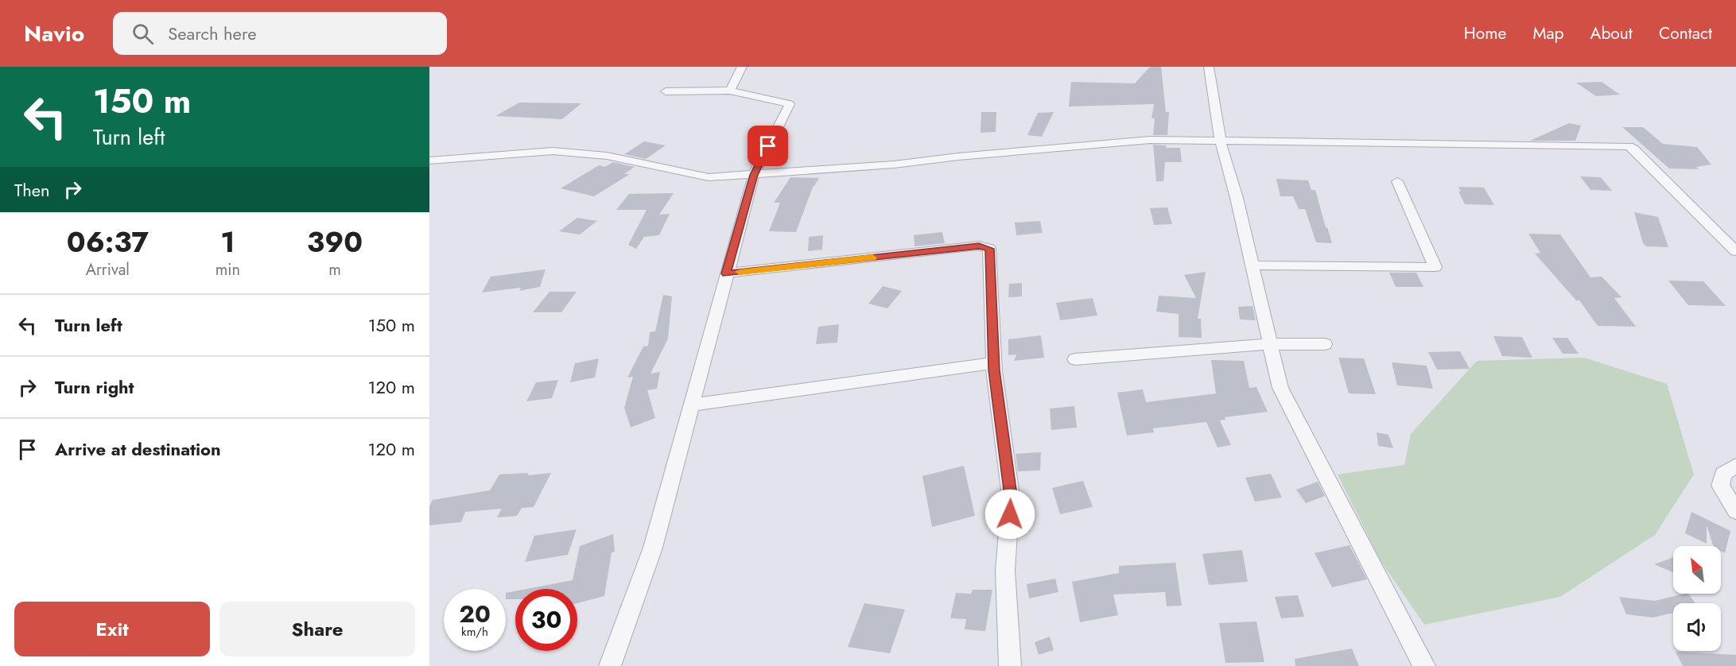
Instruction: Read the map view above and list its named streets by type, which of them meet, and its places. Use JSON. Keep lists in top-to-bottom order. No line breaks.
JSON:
{"north":"top left","page":{"header":"Navio","search":"Search here","nav":["Home","Map","About","Contact"],"turn":["150 m","Turn left"],"then":"Then","eta":["06:37","Arrival","1","min","390","m"],"list":[{"name":"Turn left","value":"150 m"},{"name":"Turn right","value":"120 m"},{"name":"Arrive at destination","value":"120 m"}],"speed":"20 km/h","limit":"30","buttons":["Exit","Share"]}}
